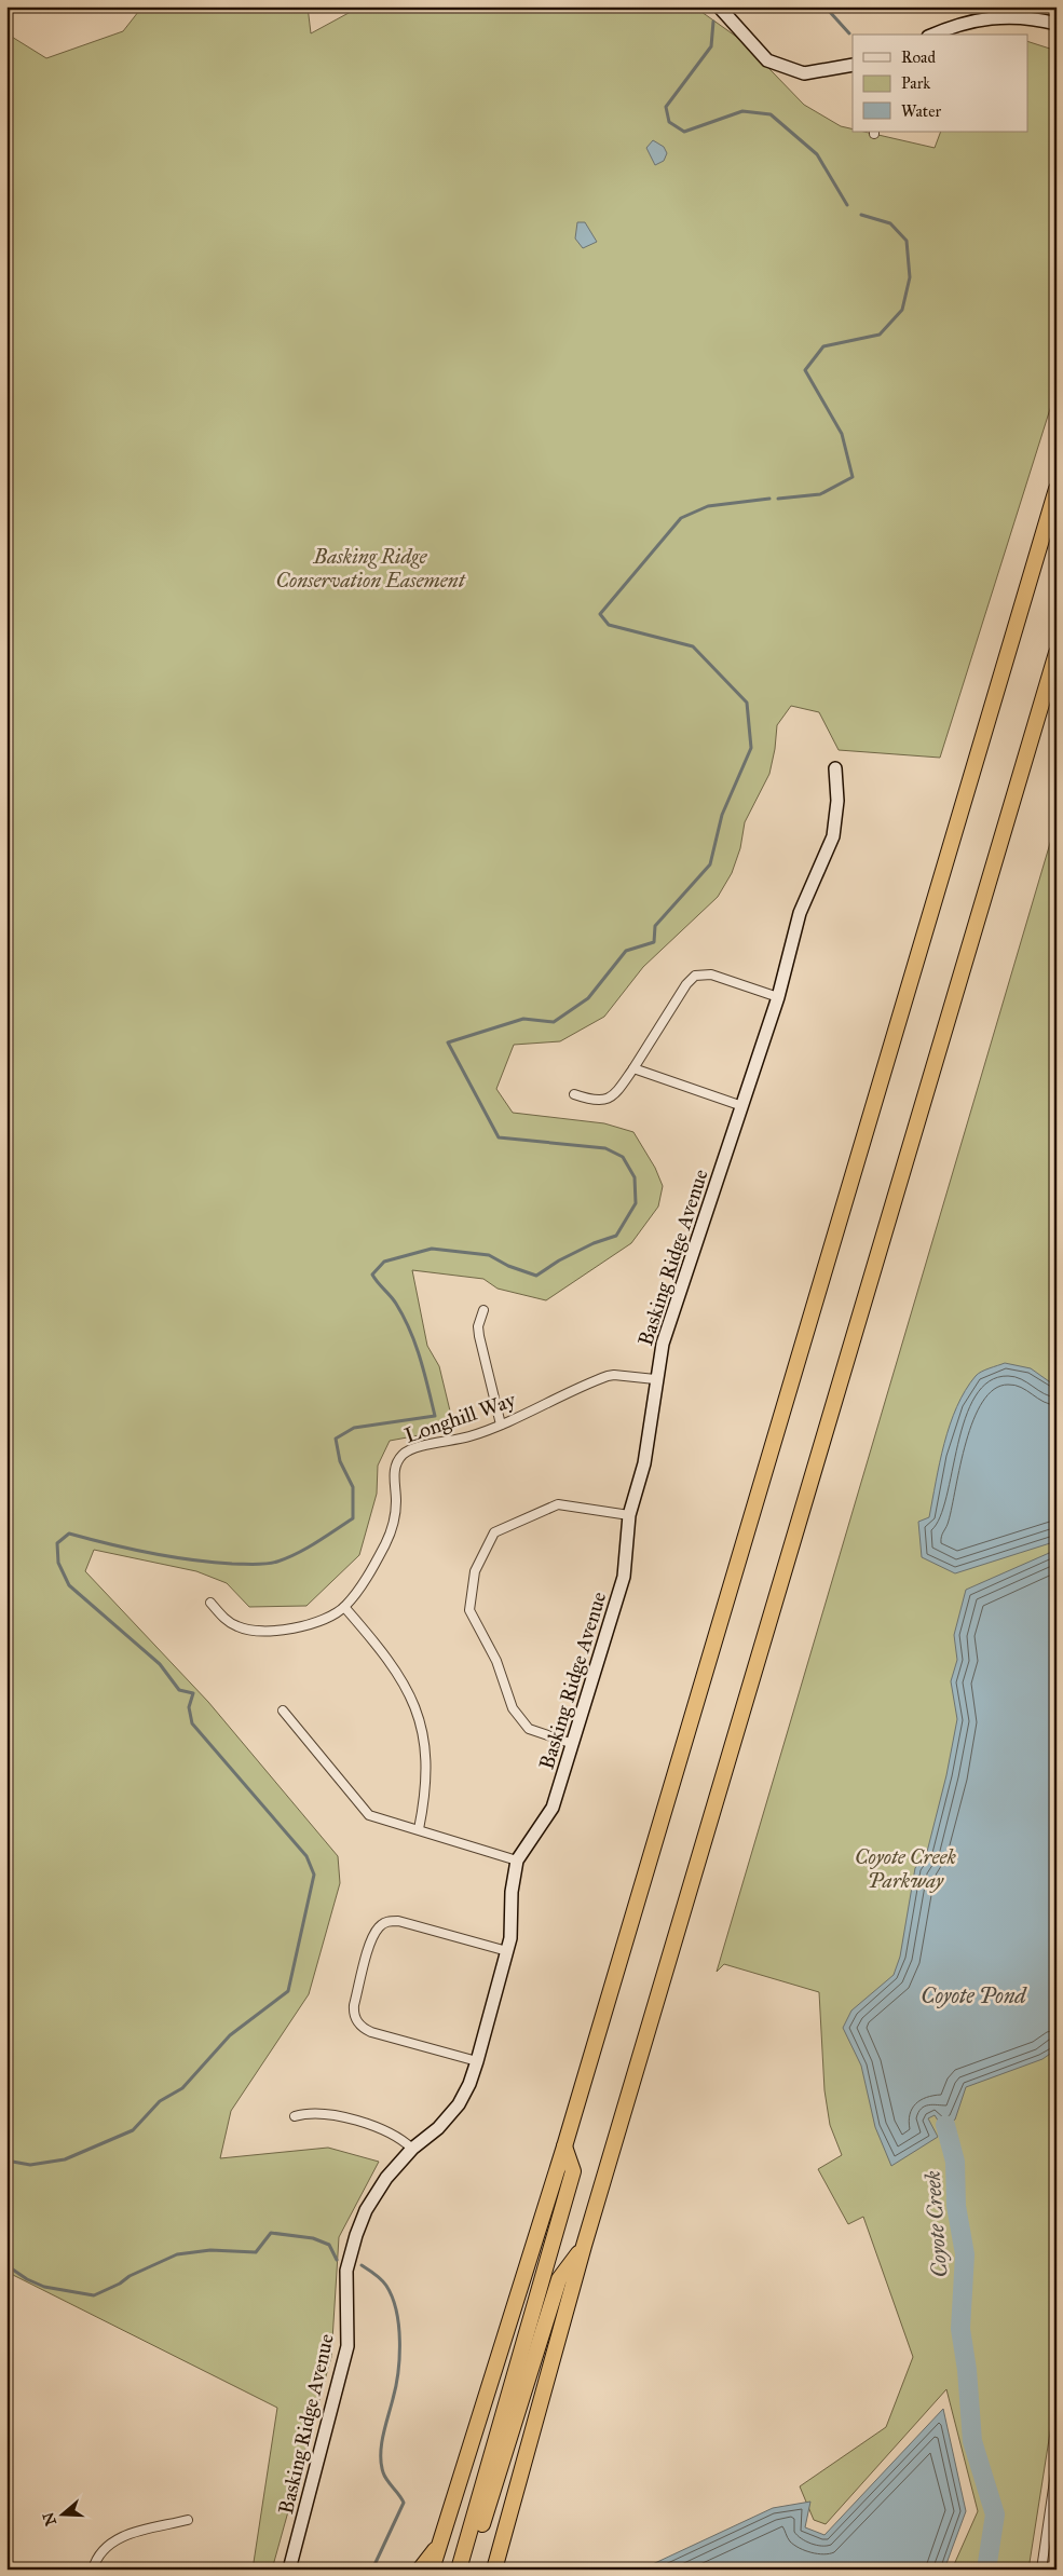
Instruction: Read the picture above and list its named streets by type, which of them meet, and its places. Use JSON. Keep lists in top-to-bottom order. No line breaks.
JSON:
{"streets":{"street":["Basking Ridge Avenue","Longhill Way"]},"crossings":[["Basking Ridge Avenue","Longhill Way"]],"water":["Coyote Pond","Coyote Creek"],"parks":["Basking Ridge Conservation Easement","Coyote Creek Parkway"],"legend":["Road","Park","Water"],"north":"left"}
